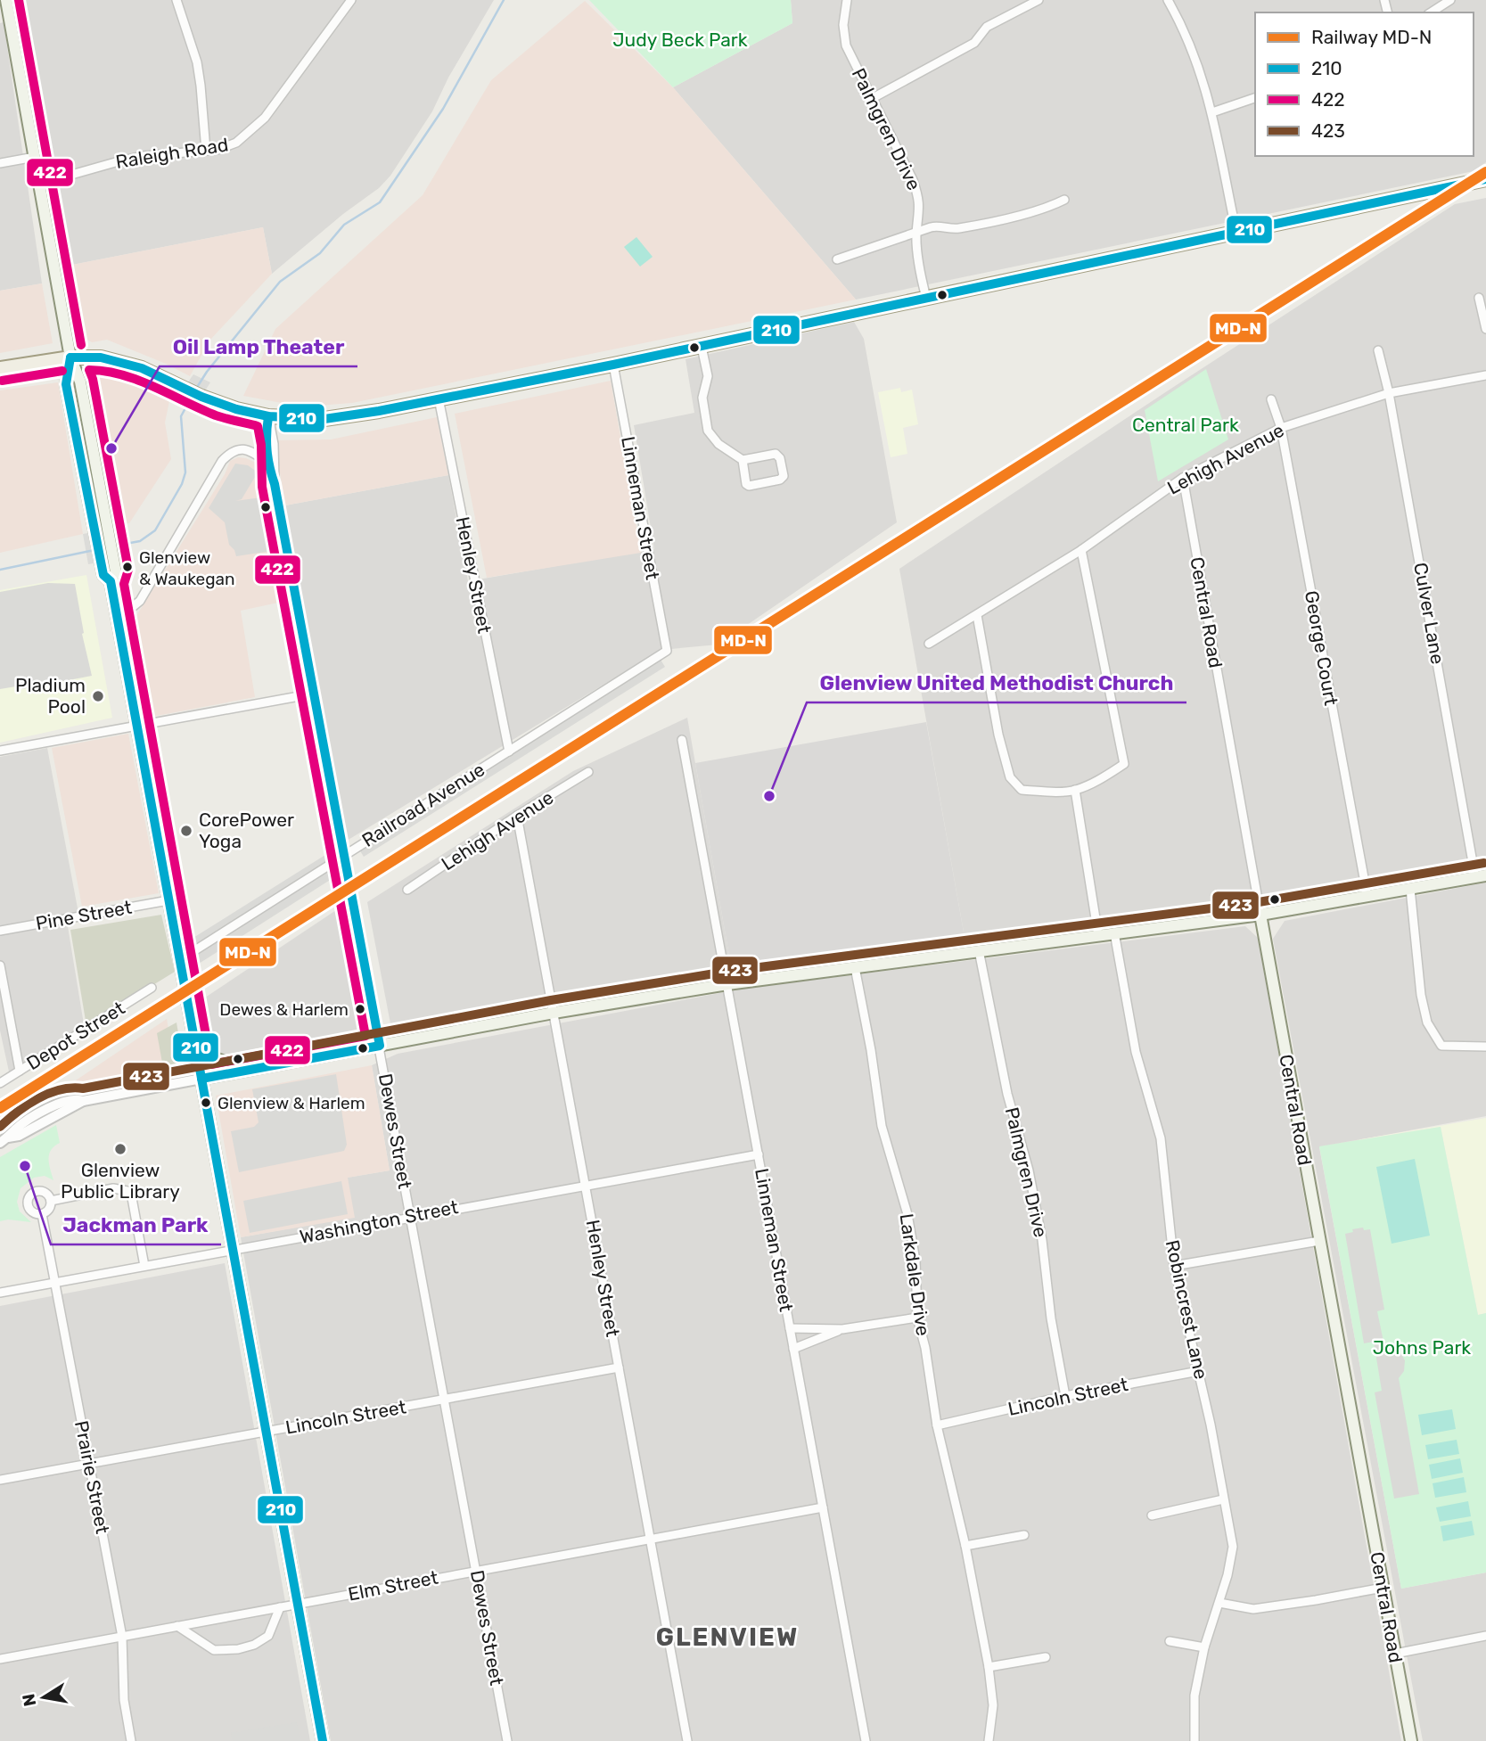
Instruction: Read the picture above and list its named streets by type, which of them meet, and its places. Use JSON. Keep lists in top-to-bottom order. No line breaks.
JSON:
{"streets":{"main road":["Central Road"],"street":["Palmgren Drive","Raleigh Road","Lehigh Avenue","Linneman Street","Henley Street","Culver Lane","George Court","Railroad Avenue","Pine Street","Depot Street","Dewes Street","Washington Street","Larkdale Drive","Robincrest Lane","Lincoln Street","Prairie Street","Elm Street"]},"crossings":[["Palmgren Drive","Lincoln Street"],["Lehigh Avenue","Henley Street"],["Lehigh Avenue","Central Road"],["Lehigh Avenue","Culver Lane"],["Lehigh Avenue","George Court"],["Linneman Street","Railroad Avenue"],["Linneman Street","Washington Street"],["Linneman Street","Elm Street"],["Henley Street","Railroad Avenue"],["Henley Street","Washington Street"],["Henley Street","Lincoln Street"],["Henley Street","Elm Street"],["Railroad Avenue","Dewes Street"],["Dewes Street","Washington Street"],["Dewes Street","Lincoln Street"],["Dewes Street","Elm Street"],["Washington Street","Prairie Street"],["Larkdale Drive","Lincoln Street"],["Robincrest Lane","Lincoln Street"],["Lincoln Street","Prairie Street"],["Prairie Street","Elm Street"]],"districts":["GLENVIEW"],"parks":["Judy Beck Park","Central Park","Johns Park"],"places":["Oil Lamp Theater","Glenview & Waukegan","Pladium Pool","Glenview United Methodist Church","CorePower Yoga","Dewes & Harlem","Glenview & Harlem","Glenview Public Library","Jackman Park"],"lines":["transit line 422","rail line MD-N","transit line 210","transit line 423"],"legend":["Railway MD-N","210","422","423"],"north":"left"}
